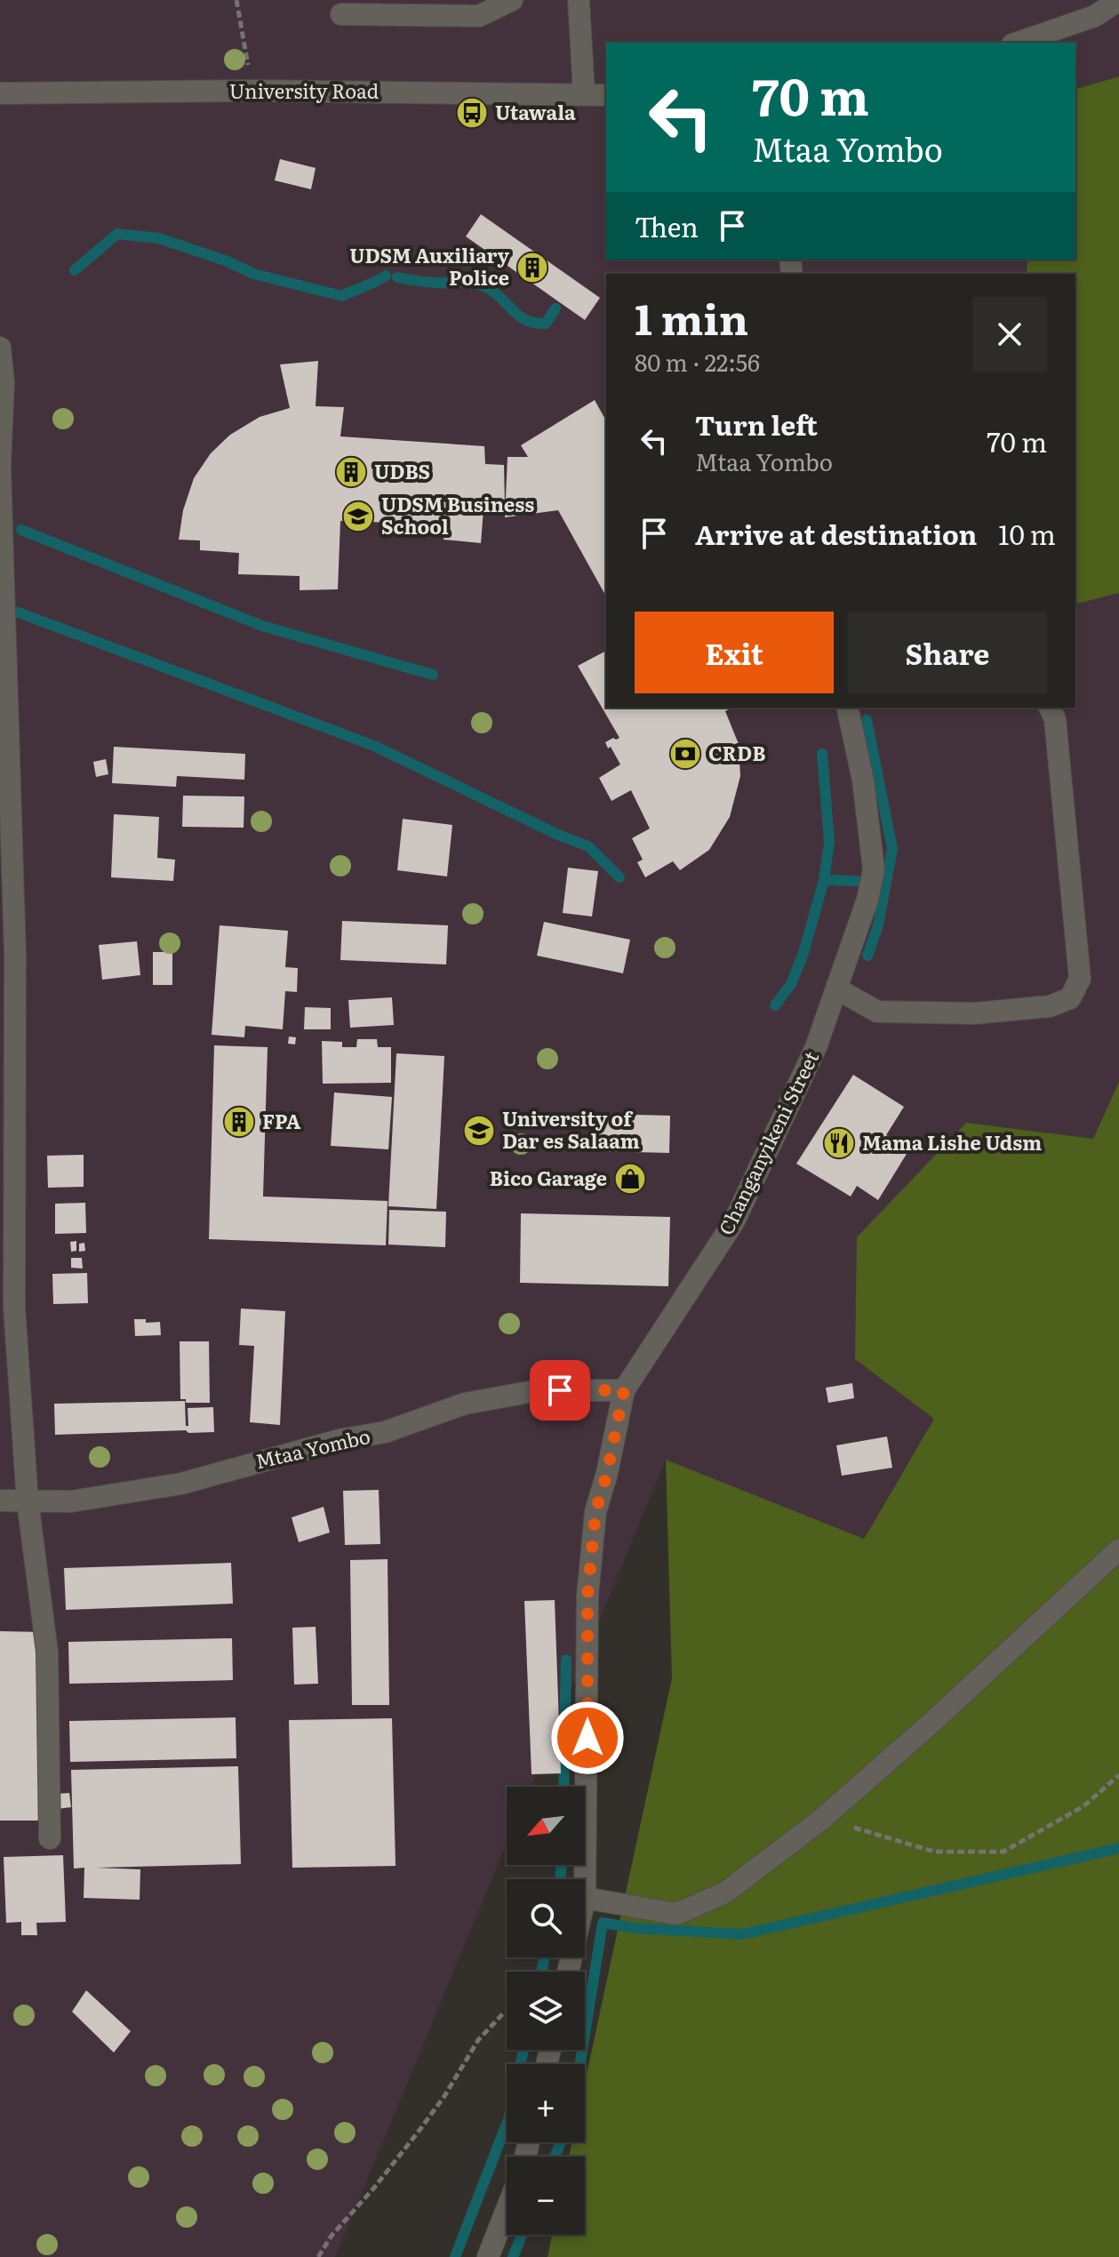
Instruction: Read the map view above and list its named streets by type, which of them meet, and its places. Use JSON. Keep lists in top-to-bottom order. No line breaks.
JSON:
{"streets":{"street":["University Road","Changanyikeni Street","Mtaa Yombo"]},"crossings":[["Changanyikeni Street","Mtaa Yombo"]],"places":{"bus stop":["Utawala"],"building":["UDSM Auxiliary Police","UDBS","FPA"],"school or university":["UDSM Business School","University of Dar es Salaam"],"bank":["CRDB"],"restaurant":["Mama Lishe Udsm"],"shop":["Bico Garage"]},"north":"bottom left","page":{"turn":["70 m","Mtaa Yombo"],"then":"Then","heading":["1 min","80 m · 22:56"],"list":[{"name":"Turn left","note":"Mtaa Yombo","value":"70 m"},{"name":"Arrive at destination","value":"10 m"}],"buttons":["Exit","Share"],"map_buttons":["+","−"]}}
